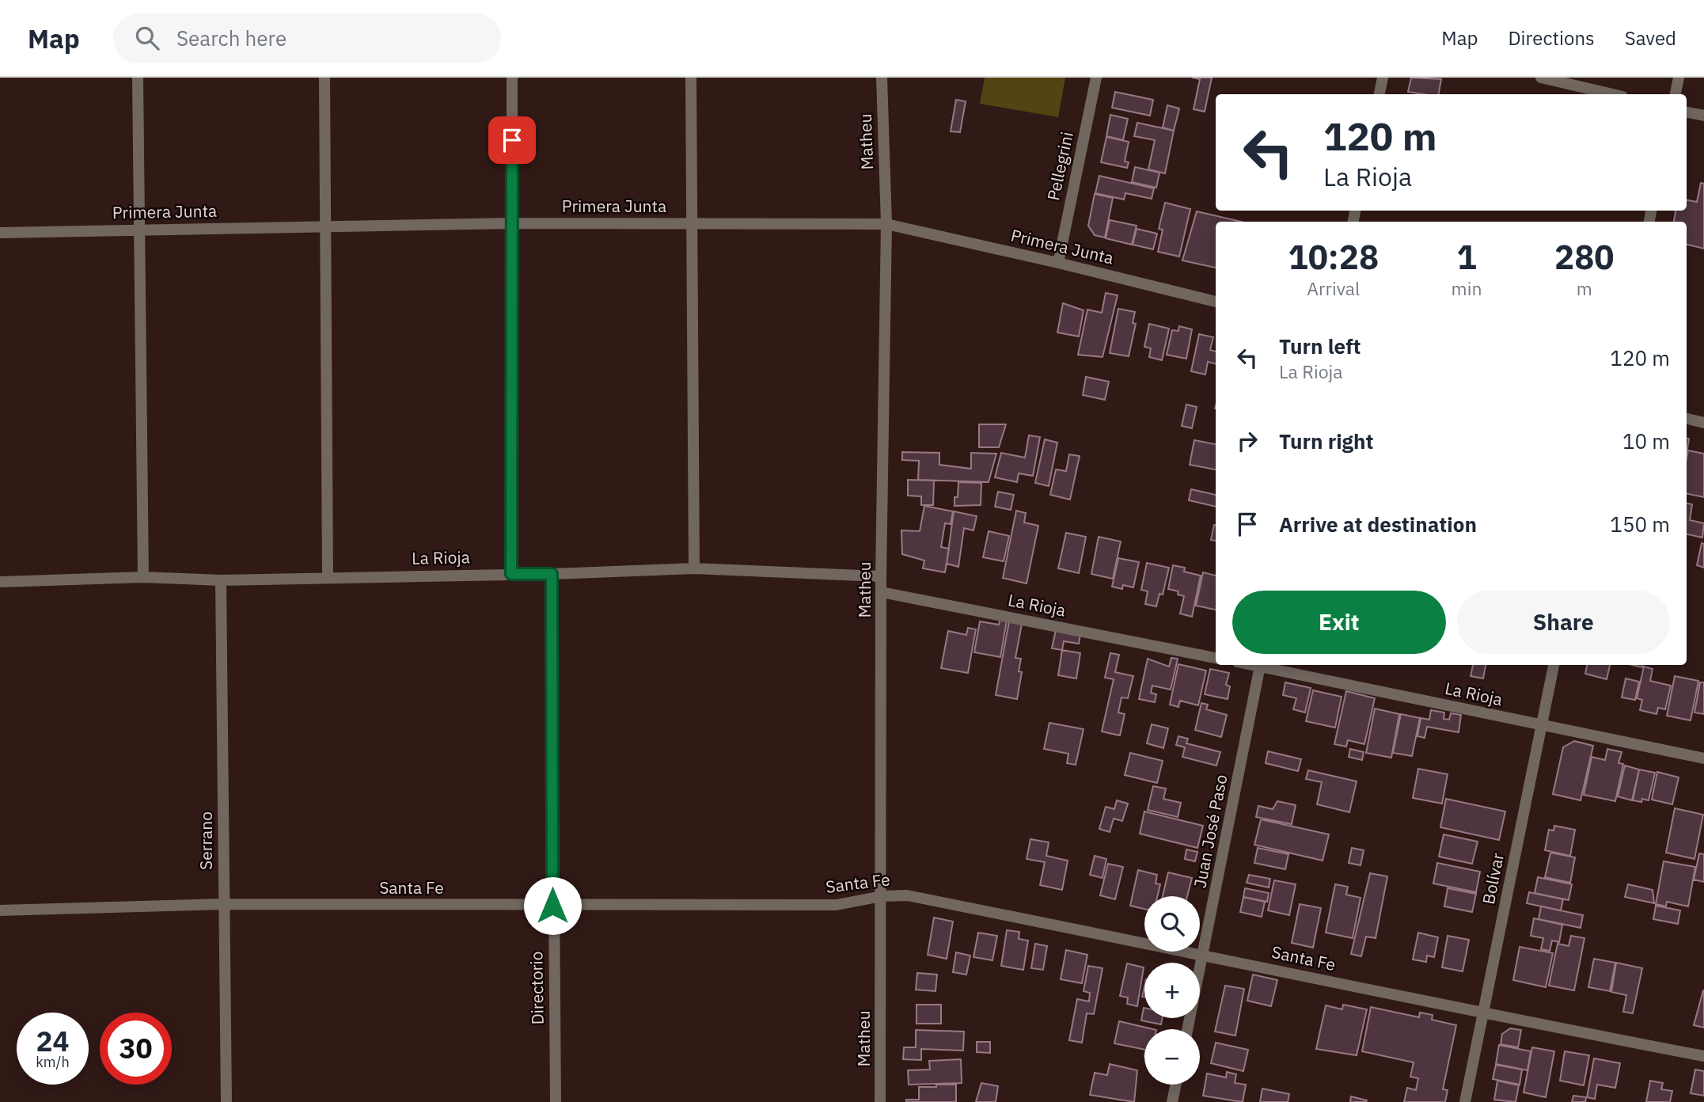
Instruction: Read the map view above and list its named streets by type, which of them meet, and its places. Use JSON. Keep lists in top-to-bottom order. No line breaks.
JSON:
{"streets":{"street":["Matheu","Pellegrini","Primera Junta","La Rioja","Juan José Paso","Serrano","Bolívar","Santa Fe","Directorio"]},"crossings":[["Matheu","Primera Junta"],["Matheu","La Rioja"],["Matheu","Santa Fe"],["Pellegrini","Primera Junta"],["La Rioja","Serrano"],["La Rioja","Bolívar"],["La Rioja","Directorio"],["Juan José Paso","Santa Fe"],["Serrano","Santa Fe"],["Bolívar","Santa Fe"],["Santa Fe","Directorio"]],"page":{"header":"Map","search":"Search here","nav":["Map","Directions","Saved"],"turn":["120 m","La Rioja"],"eta":["10:28","Arrival","1","min","280","m"],"list":[{"name":"Turn left","note":"La Rioja","value":"120 m"},{"name":"Turn right","value":"10 m"},{"name":"Arrive at destination","value":"150 m"}],"buttons":["Exit","Share"],"map_buttons":["+","−"],"speed":"24 km/h","limit":"30"}}
